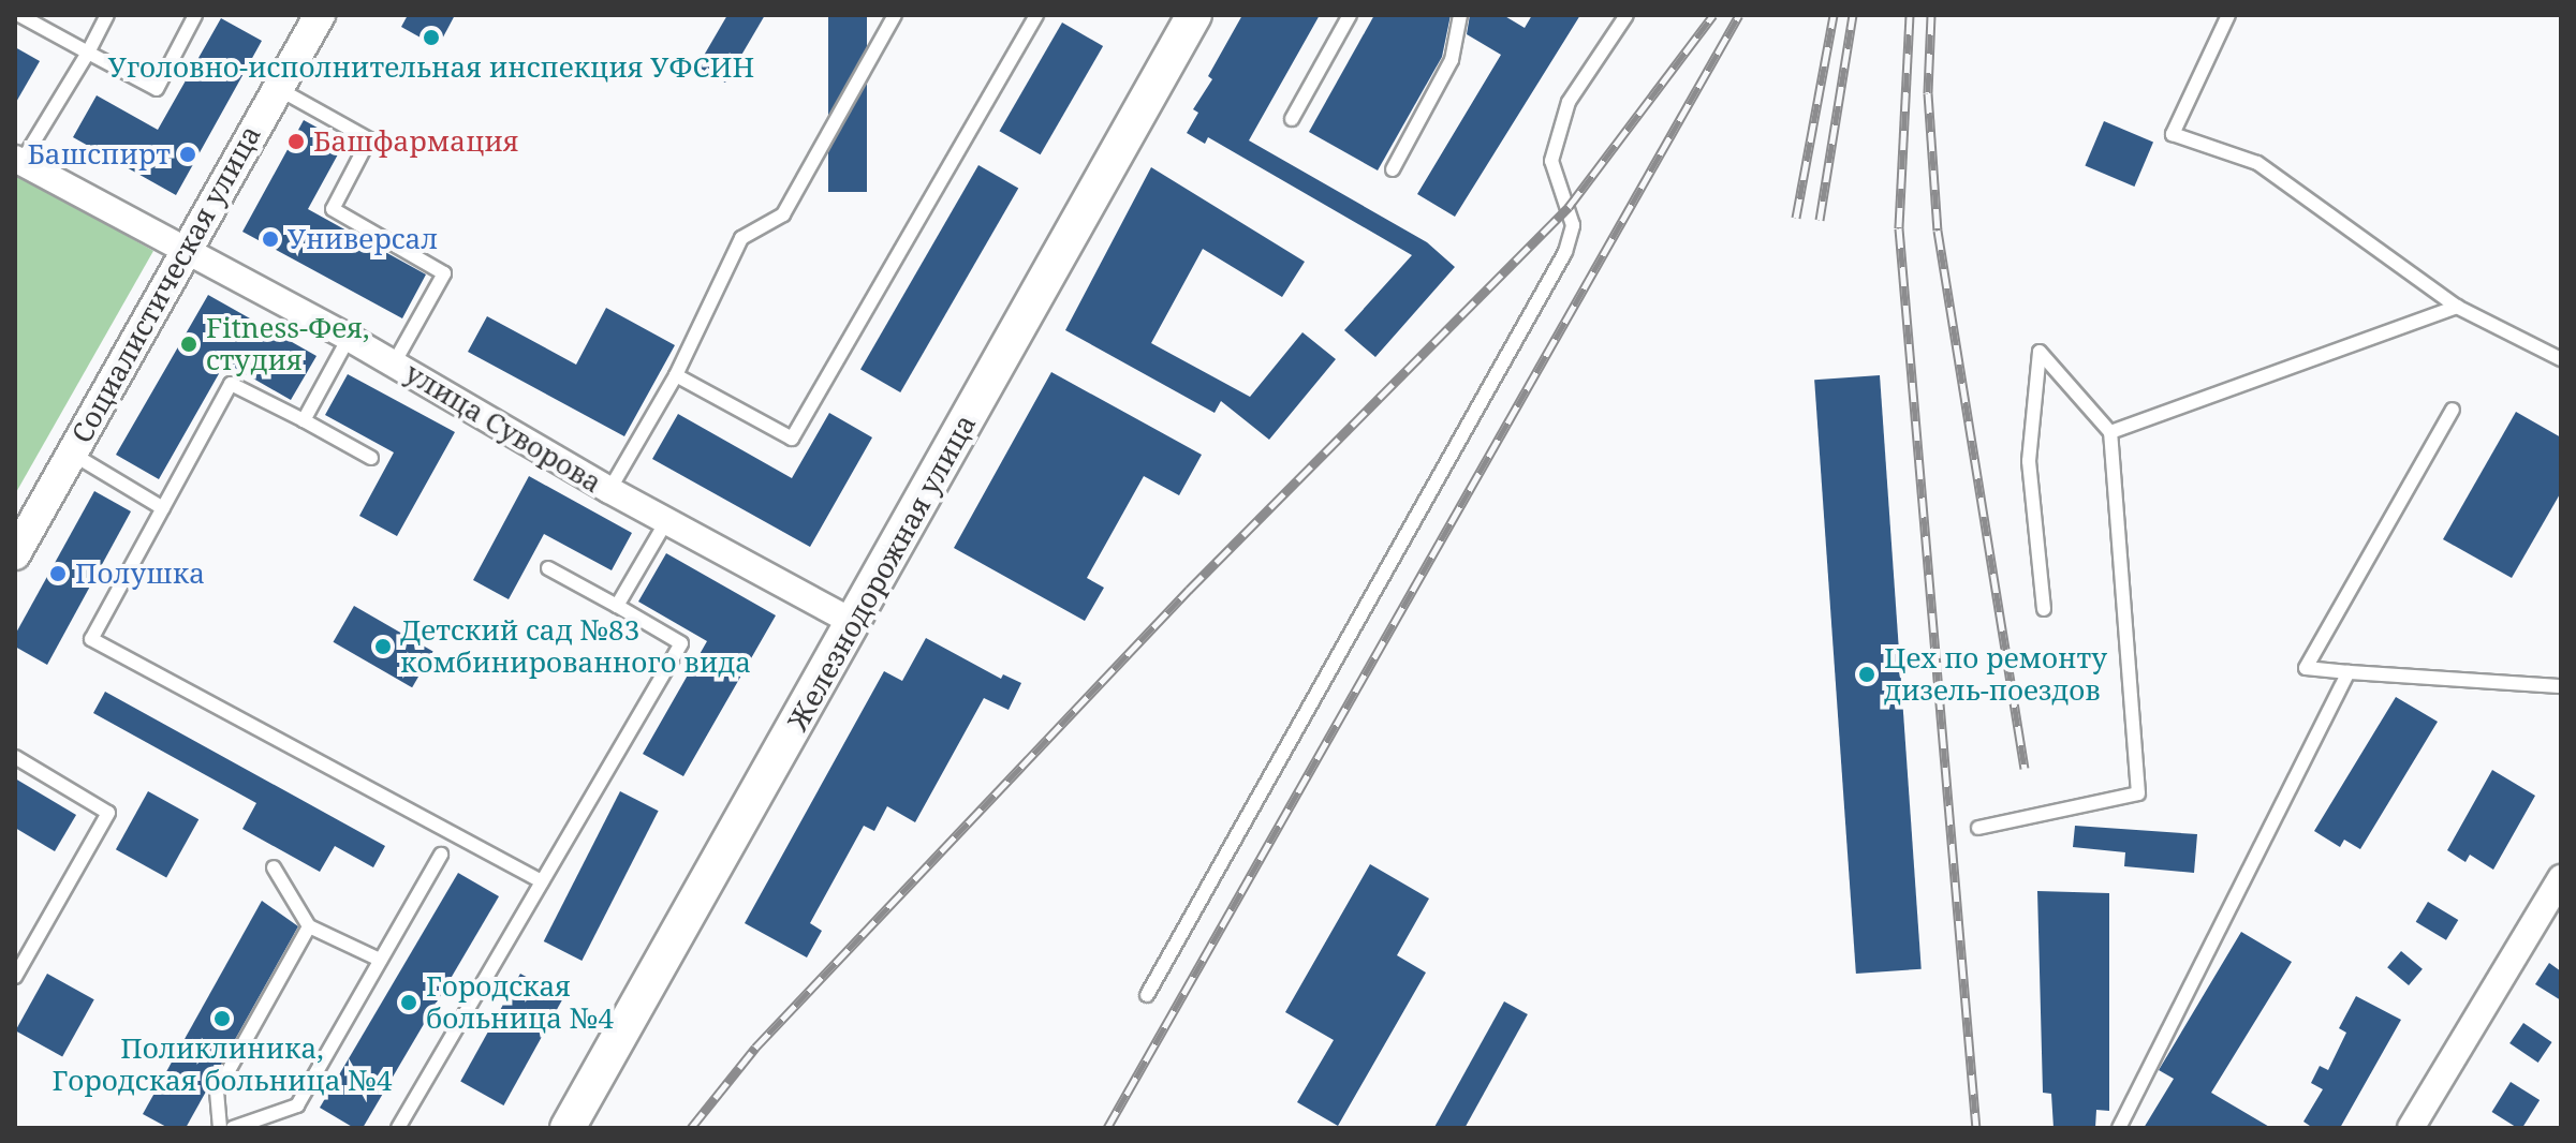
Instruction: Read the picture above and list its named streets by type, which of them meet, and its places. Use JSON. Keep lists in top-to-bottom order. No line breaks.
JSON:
{"streets":{"main road":["Железнодорожная улица"],"street":["Социалистическая улица","улица Суворова"]},"crossings":[["Социалистическая улица","улица Суворова"],["улица Суворова","Железнодорожная улица"]],"places":["Уголовно-исполнительная инспекция УФСИН","Башфармация","Башспирт","Универсал","Fitness-Фея, студия","Полушка","Детский сад №83 комбинированного вида","Цех по ремонту дизель-поездов","Городская больница №4","Поликлиника, Городская больница №4"]}
